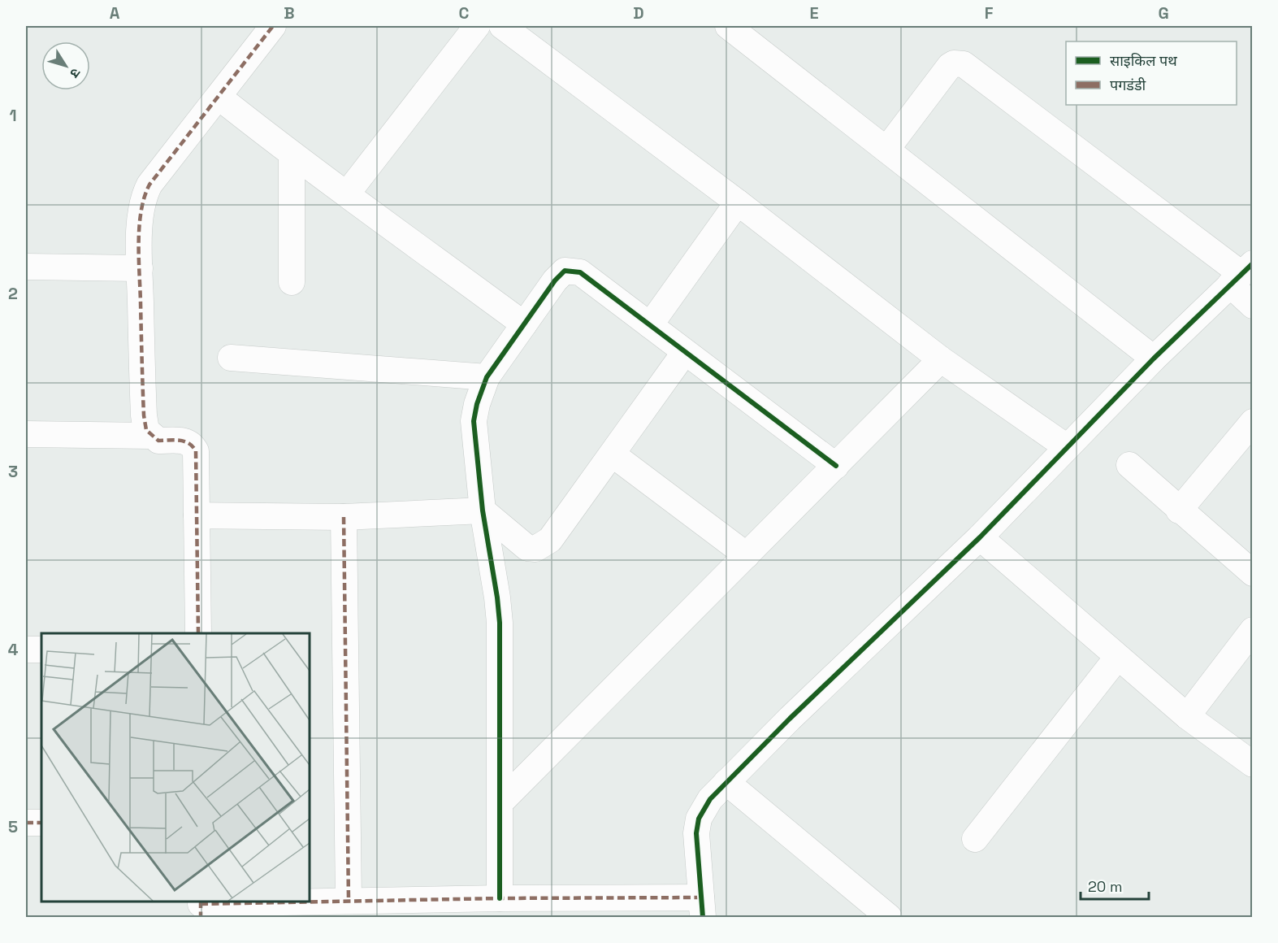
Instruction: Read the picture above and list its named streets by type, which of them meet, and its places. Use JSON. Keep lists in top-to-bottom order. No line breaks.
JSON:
{"legend":["साइकिल पथ","पगडंडी"],"scale_bar":"20 m","north":"bottom right","grid":{"columns":["A","B","C","D","E","F","G"],"rows":["1","2","3","4","5"]}}
